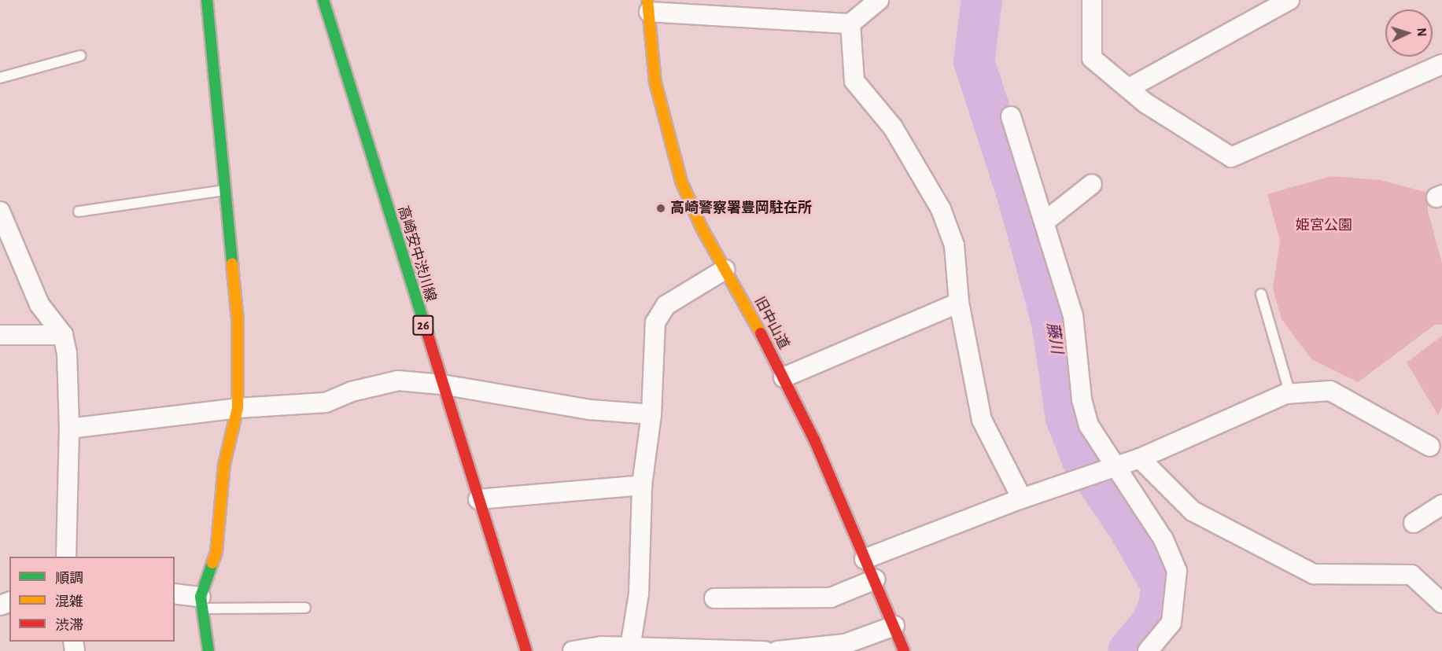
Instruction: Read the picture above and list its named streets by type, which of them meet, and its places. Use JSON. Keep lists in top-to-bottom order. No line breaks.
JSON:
{"streets":{"street":["高崎安中渋川線","旧中山道","26"]},"water":["藤川"],"parks":["姫宮公園"],"places":["高崎警察署豊岡駐在所"],"legend":["順調","混雑","渋滞"],"north":"right"}
